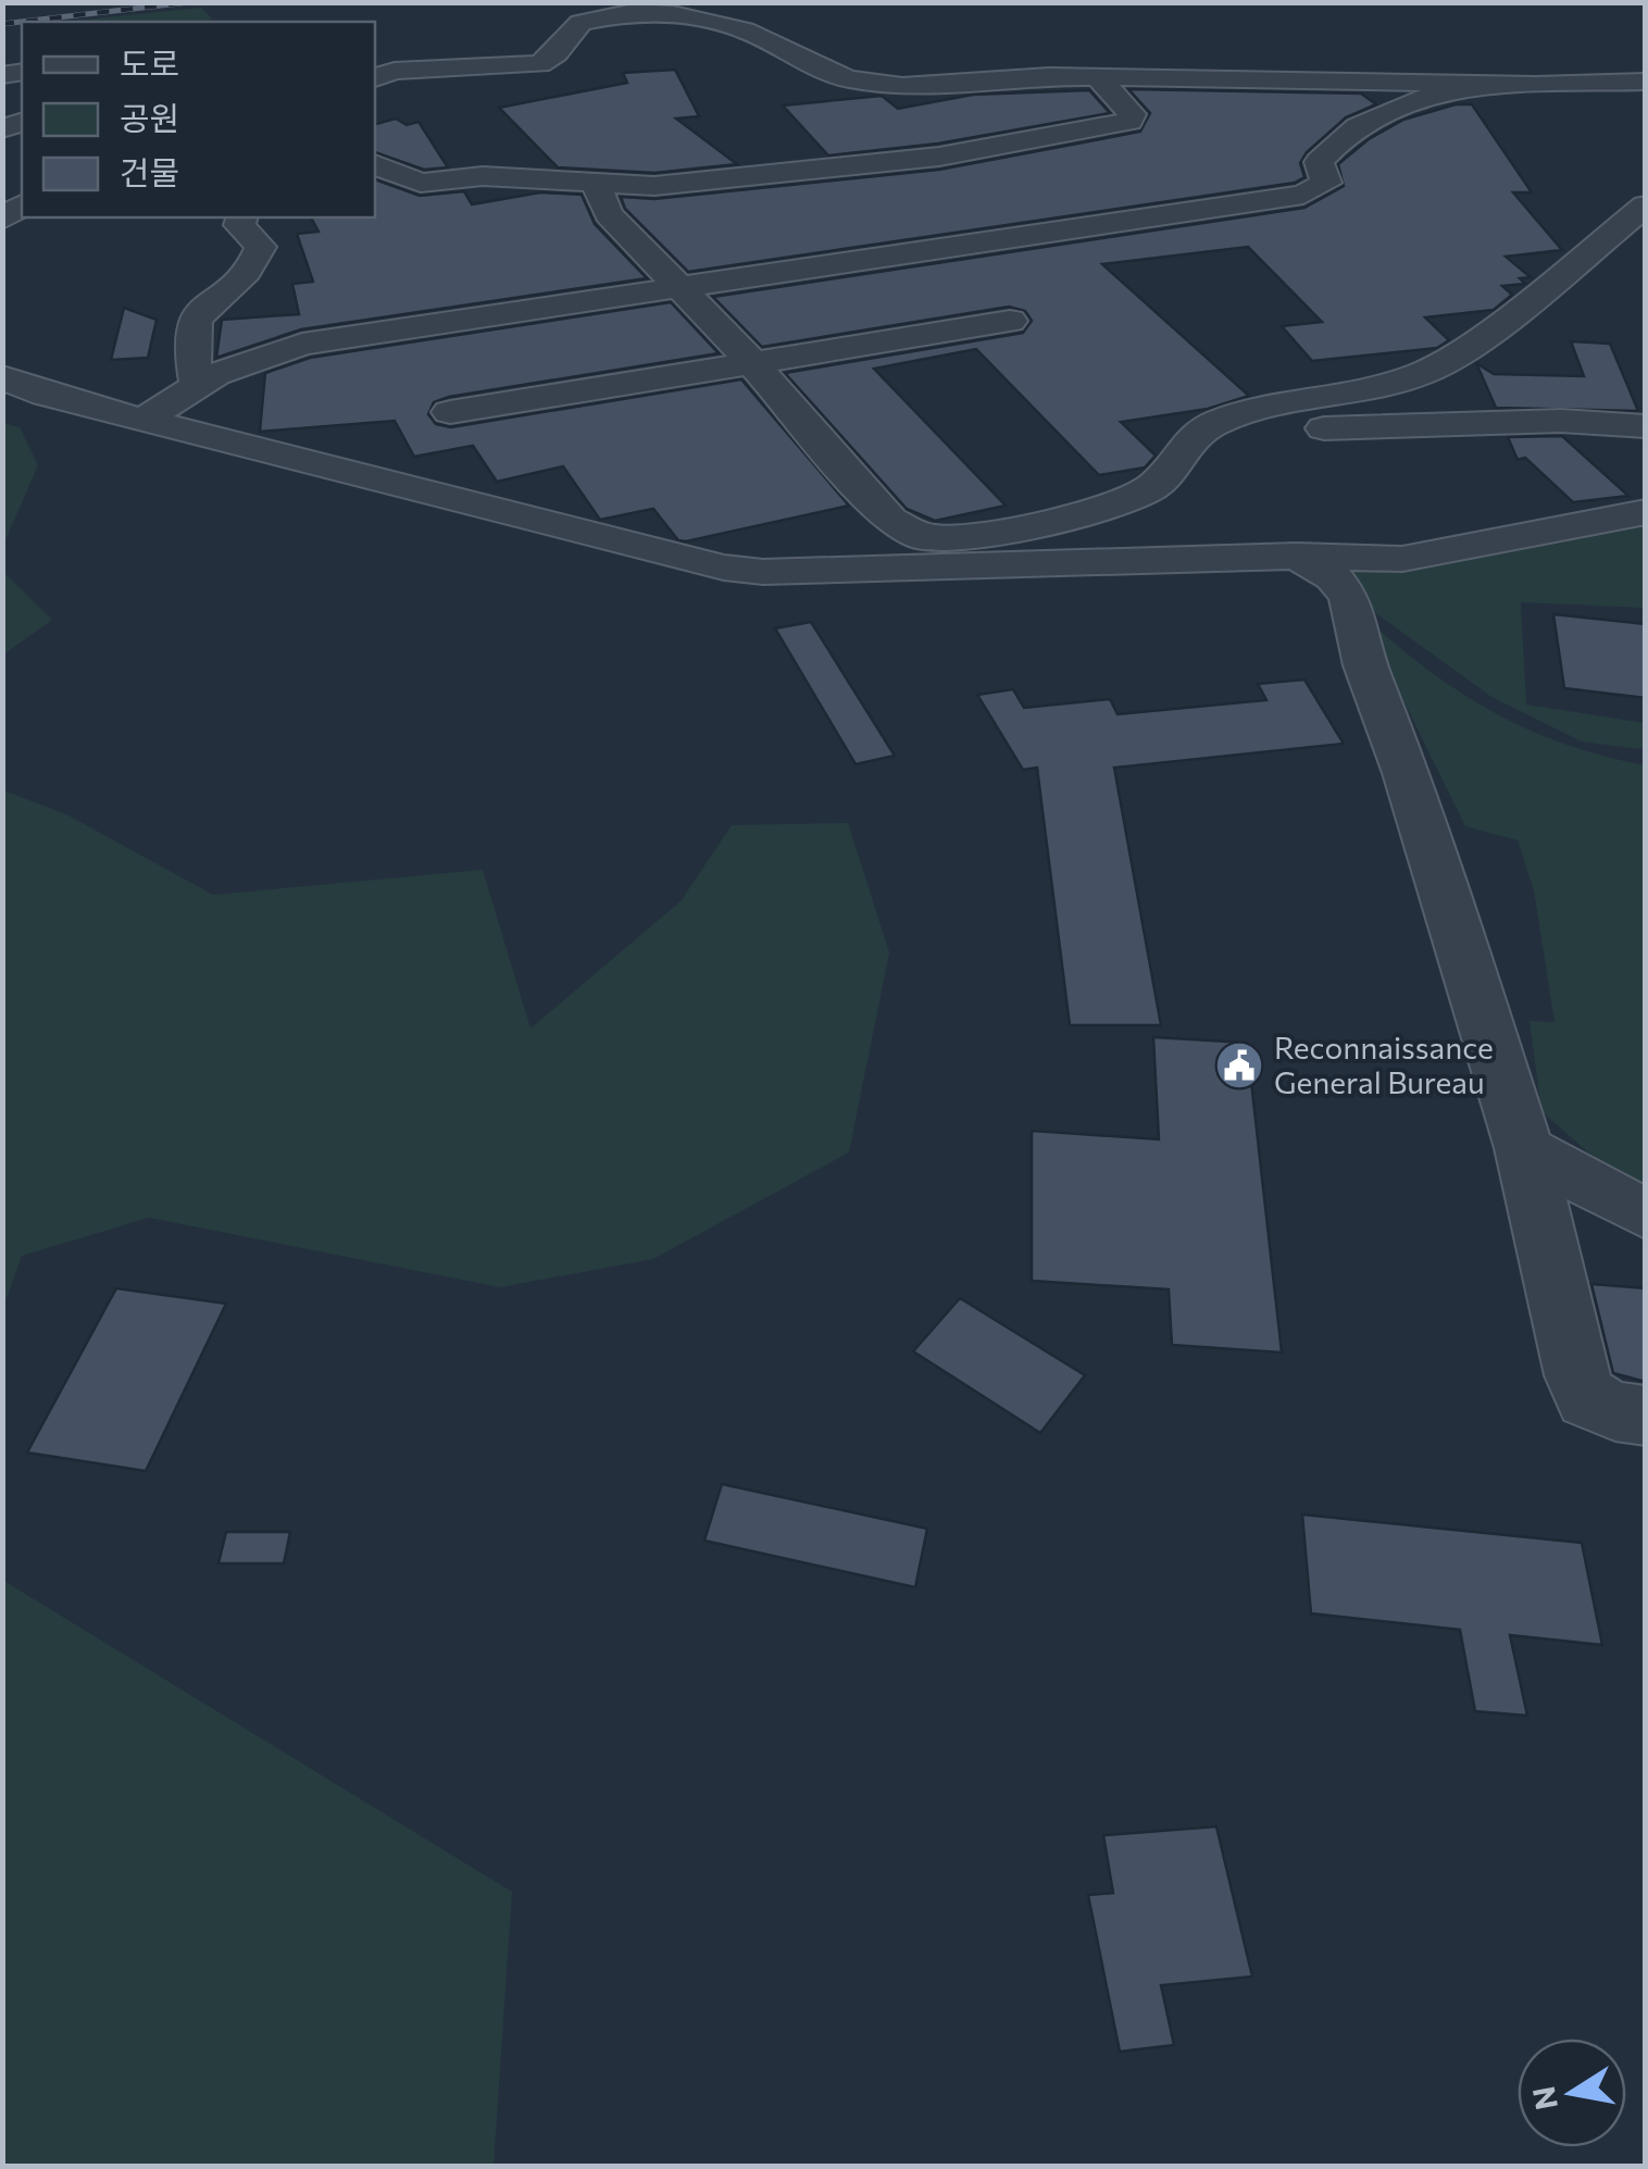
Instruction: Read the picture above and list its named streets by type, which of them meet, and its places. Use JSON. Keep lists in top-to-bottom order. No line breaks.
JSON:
{"places":{"public building":["Reconnaissance General Bureau"]},"legend":["도로","공원","건물"],"north":"left"}
